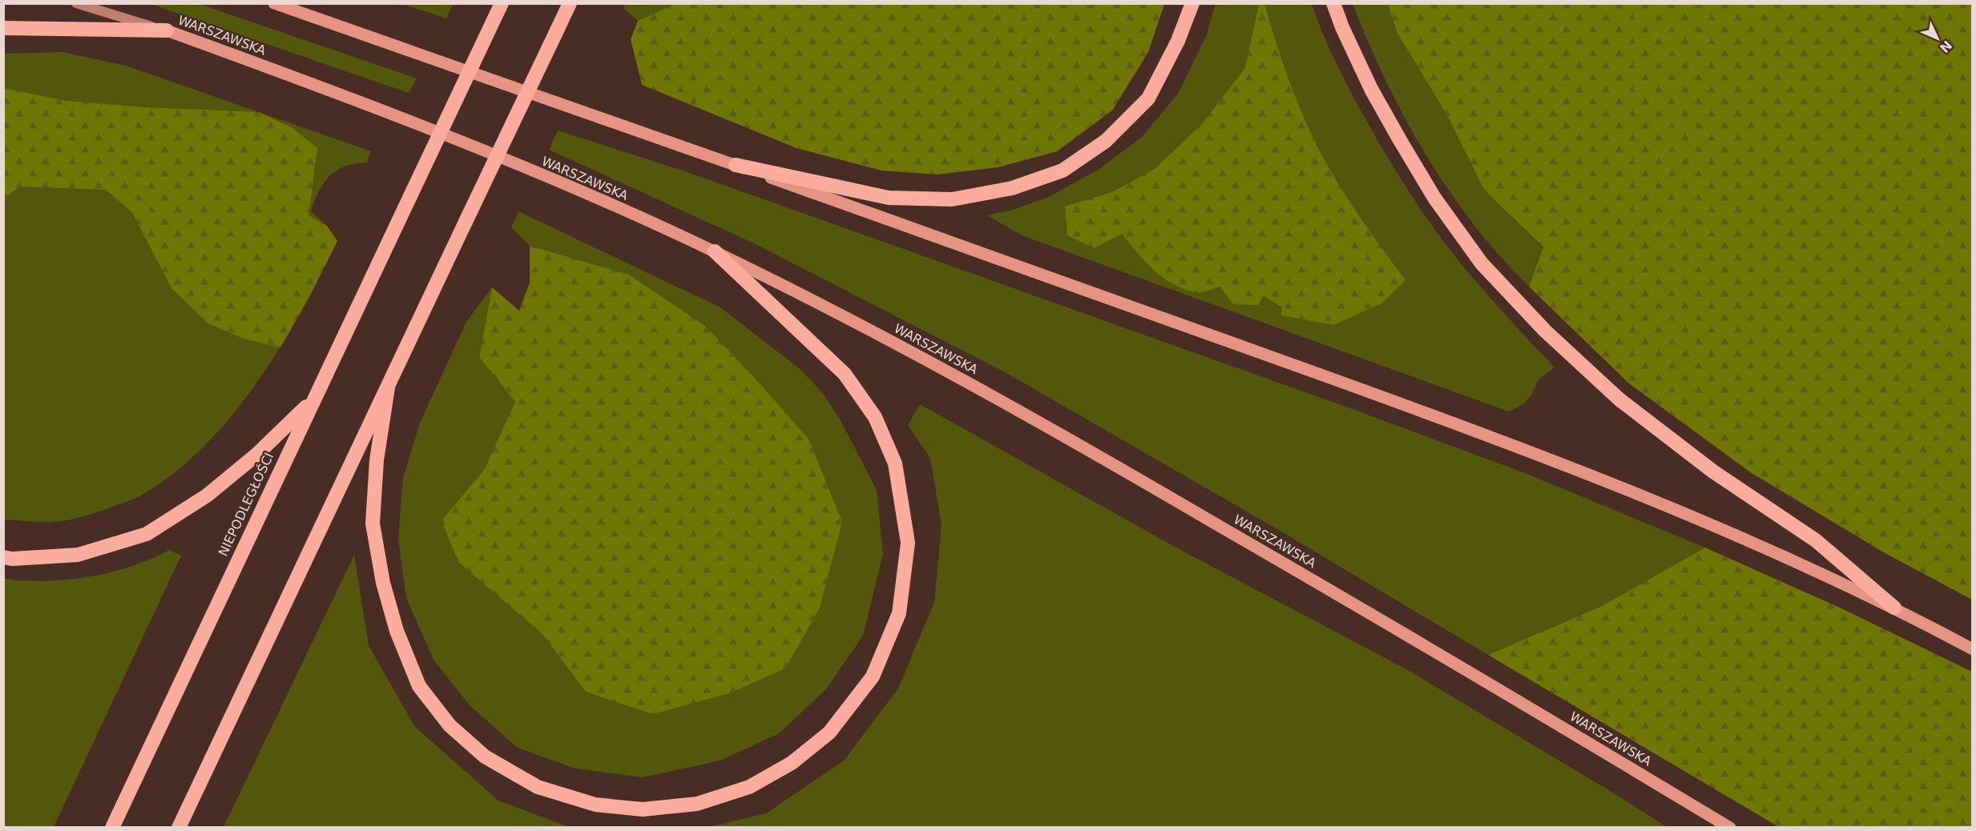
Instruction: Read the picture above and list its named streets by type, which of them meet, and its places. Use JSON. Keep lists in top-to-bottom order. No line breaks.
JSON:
{"streets":{"highway":["NIEPODLEGŁOŚCI"],"main road":["WARSZAWSKA"]},"north":"bottom right"}
